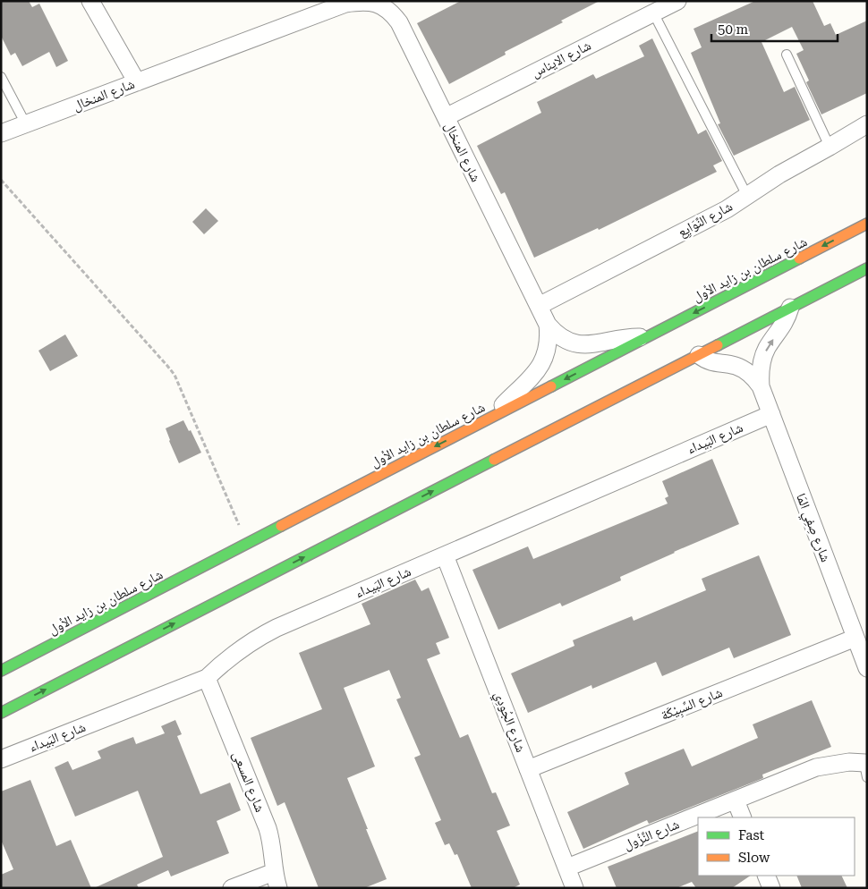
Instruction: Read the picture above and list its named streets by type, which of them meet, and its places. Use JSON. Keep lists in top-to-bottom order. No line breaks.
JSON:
{"streets":{"main road":["شارع سلطان بن زايد الأول"],"street":["شارع الايناس","شارع المنخال","شارع النِّوَايِع","شارع البَيداء","شارع صِفِي المَا","شارع السِّبِيْكَة","شارع الجُودِي","شارع المسعى","شارع النِّزُول"]},"crossings":[["شارع الايناس","شارع المنخال"],["شارع المنخال","شارع النِّوَايِع"],["شارع المنخال","شارع سلطان بن زايد الأول"],["شارع البَيداء","شارع صِفِي المَا"],["شارع البَيداء","شارع الجُودِي"],["شارع البَيداء","شارع المسعى"],["شارع صِفِي المَا","شارع السِّبِيْكَة"],["شارع السِّبِيْكَة","شارع الجُودِي"],["شارع الجُودِي","شارع النِّزُول"]],"legend":["Fast","Slow"],"scale_bar":"50 m"}
